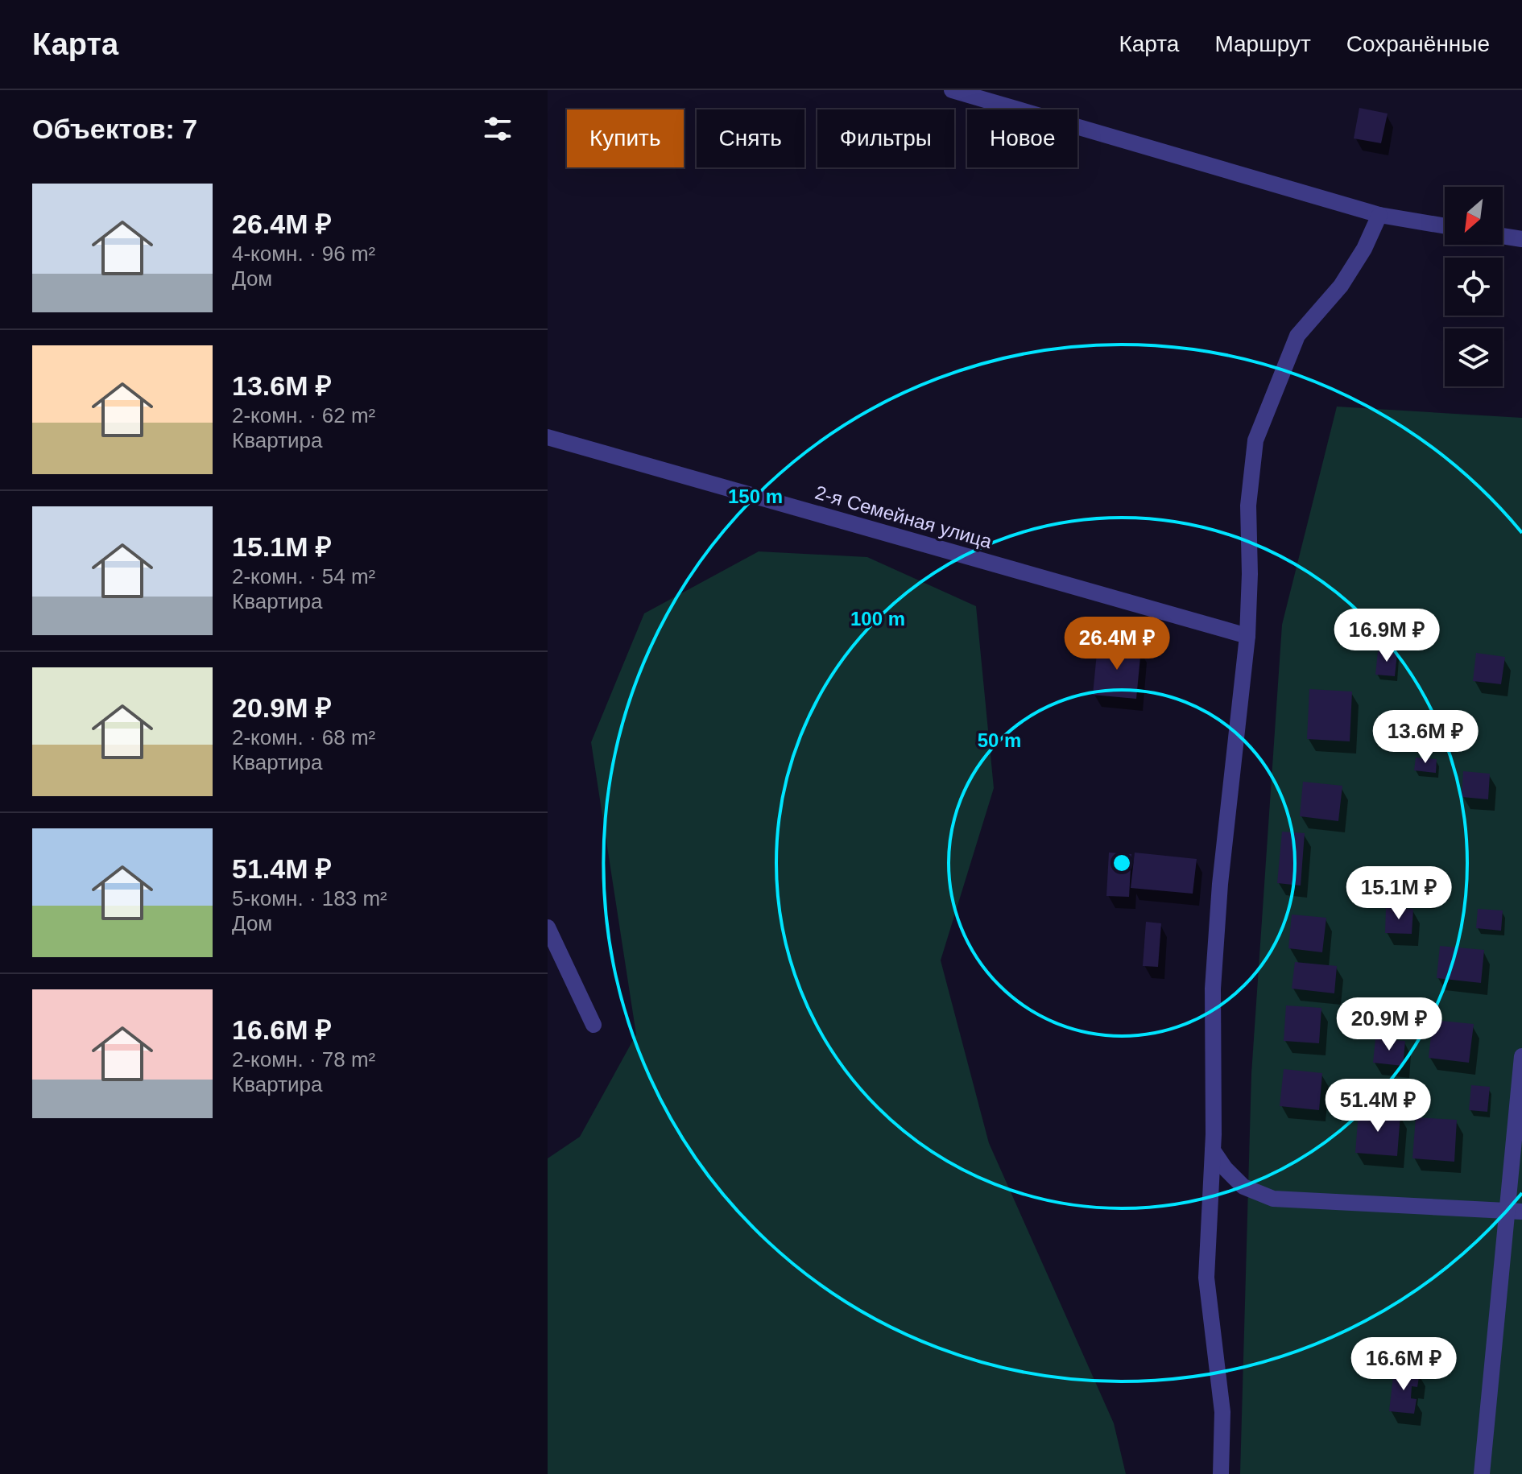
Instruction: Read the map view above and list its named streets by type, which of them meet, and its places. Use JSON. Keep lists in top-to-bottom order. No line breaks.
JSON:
{"streets":{"lane":["2-я Семейная улица"]},"north":"bottom left","page":{"header":"Карта","nav":["Карта","Маршрут","Сохранённые"],"heading":"Объектов: 7","chip":["Купить","Снять","Фильтры","Новое"],"list":[{"name":"26.4M ₽","note":"4-комн. · 96 m² · Дом"},{"name":"13.6M ₽","note":"2-комн. · 62 m² · Квартира"},{"name":"15.1M ₽","note":"2-комн. · 54 m² · Квартира"},{"name":"20.9M ₽","note":"2-комн. · 68 m² · Квартира"},{"name":"51.4M ₽","note":"5-комн. · 183 m² · Дом"},{"name":"16.6M ₽","note":"2-комн. · 78 m² · Квартира"}],"price":["16.9M ₽","26.4M ₽","13.6M ₽","15.1M ₽","20.9M ₽","51.4M ₽","16.6M ₽"]},"rings":["150 m","100 m","50 m"]}
